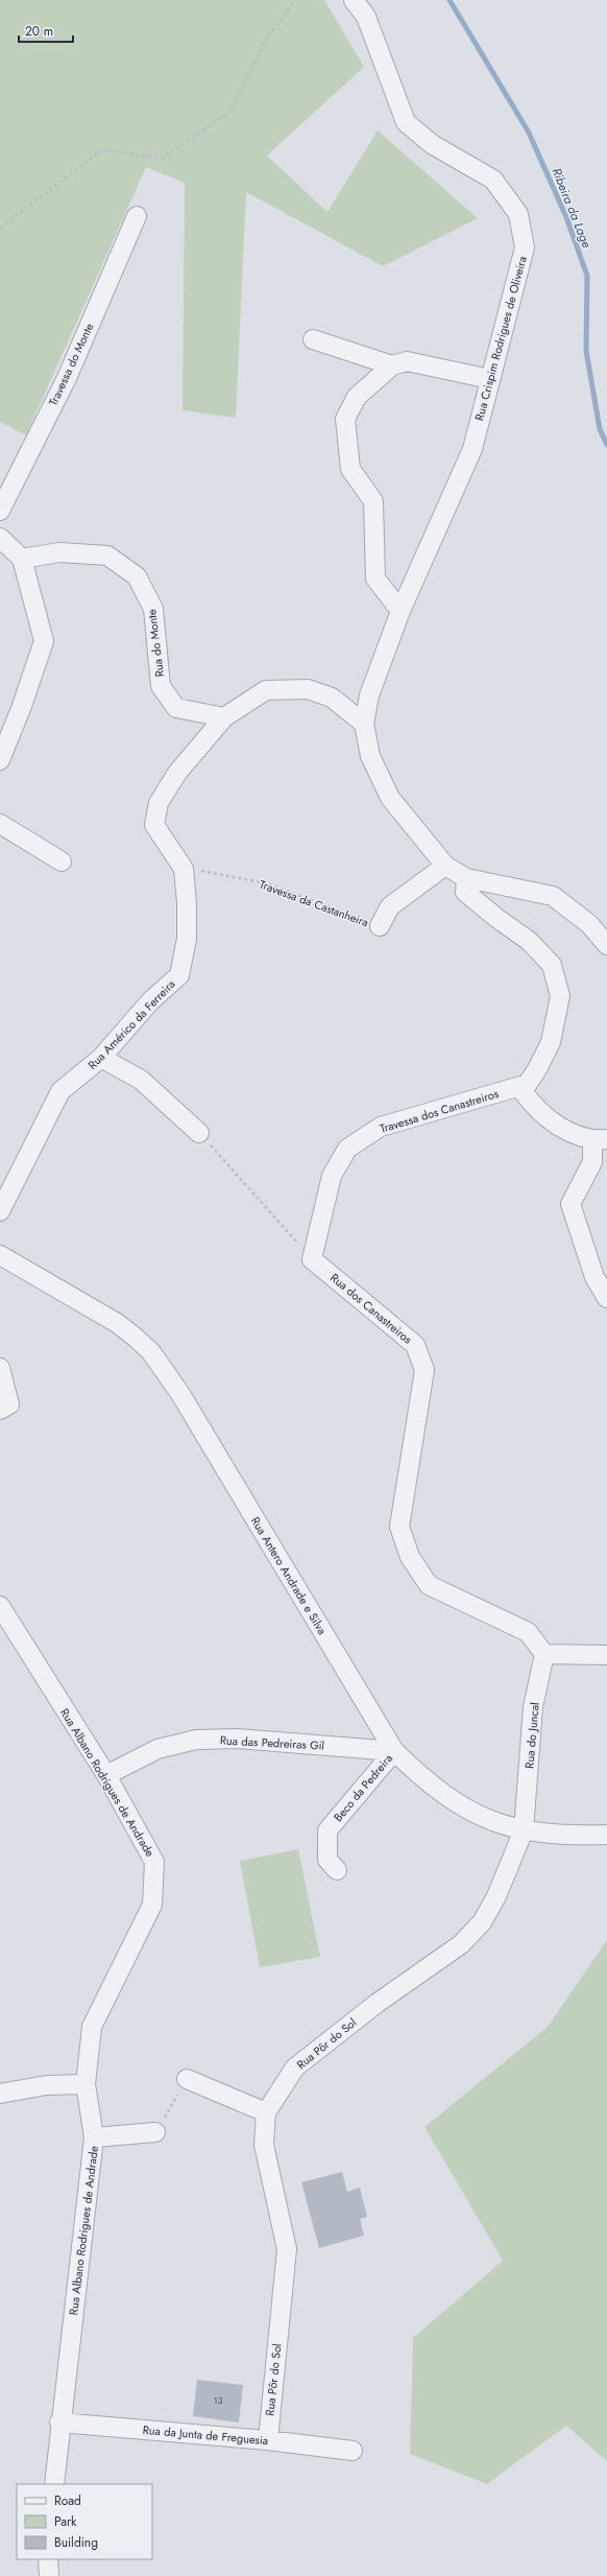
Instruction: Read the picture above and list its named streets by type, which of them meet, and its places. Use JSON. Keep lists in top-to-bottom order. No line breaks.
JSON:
{"streets":{"street":["Rua Crispim Rodrigues de Oliveira","Travessa do Monte","Rua do Monte","Travessa da Castanheira","Rua Américo da Ferreira","Travessa dos Canastreiros","Rua dos Canastreiros","Rua Antero Andrade e Silva","Rua do Juncal","Rua das Pedreiras Gil","Rua Albano Rodrigues de Andrade","Beco da Pedreira","Rua Pôr do Sol","Rua da Junta de Freguesia"]},"crossings":[["Rua do Monte","Rua Américo da Ferreira"],["Travessa da Castanheira","Rua Américo da Ferreira"],["Travessa dos Canastreiros","Rua dos Canastreiros"],["Rua dos Canastreiros","Rua do Juncal"],["Rua Antero Andrade e Silva","Rua do Juncal"],["Rua Antero Andrade e Silva","Rua das Pedreiras Gil"],["Rua Antero Andrade e Silva","Beco da Pedreira"],["Rua Antero Andrade e Silva","Rua Pôr do Sol"],["Rua do Juncal","Rua Pôr do Sol"],["Rua das Pedreiras Gil","Rua Albano Rodrigues de Andrade"],["Rua das Pedreiras Gil","Beco da Pedreira"],["Rua Albano Rodrigues de Andrade","Rua da Junta de Freguesia"],["Rua Pôr do Sol","Rua da Junta de Freguesia"]],"water":["Ribeira da Lage"],"house_numbers":["13"],"legend":["Road","Park","Building"],"scale_bar":"20 m"}
